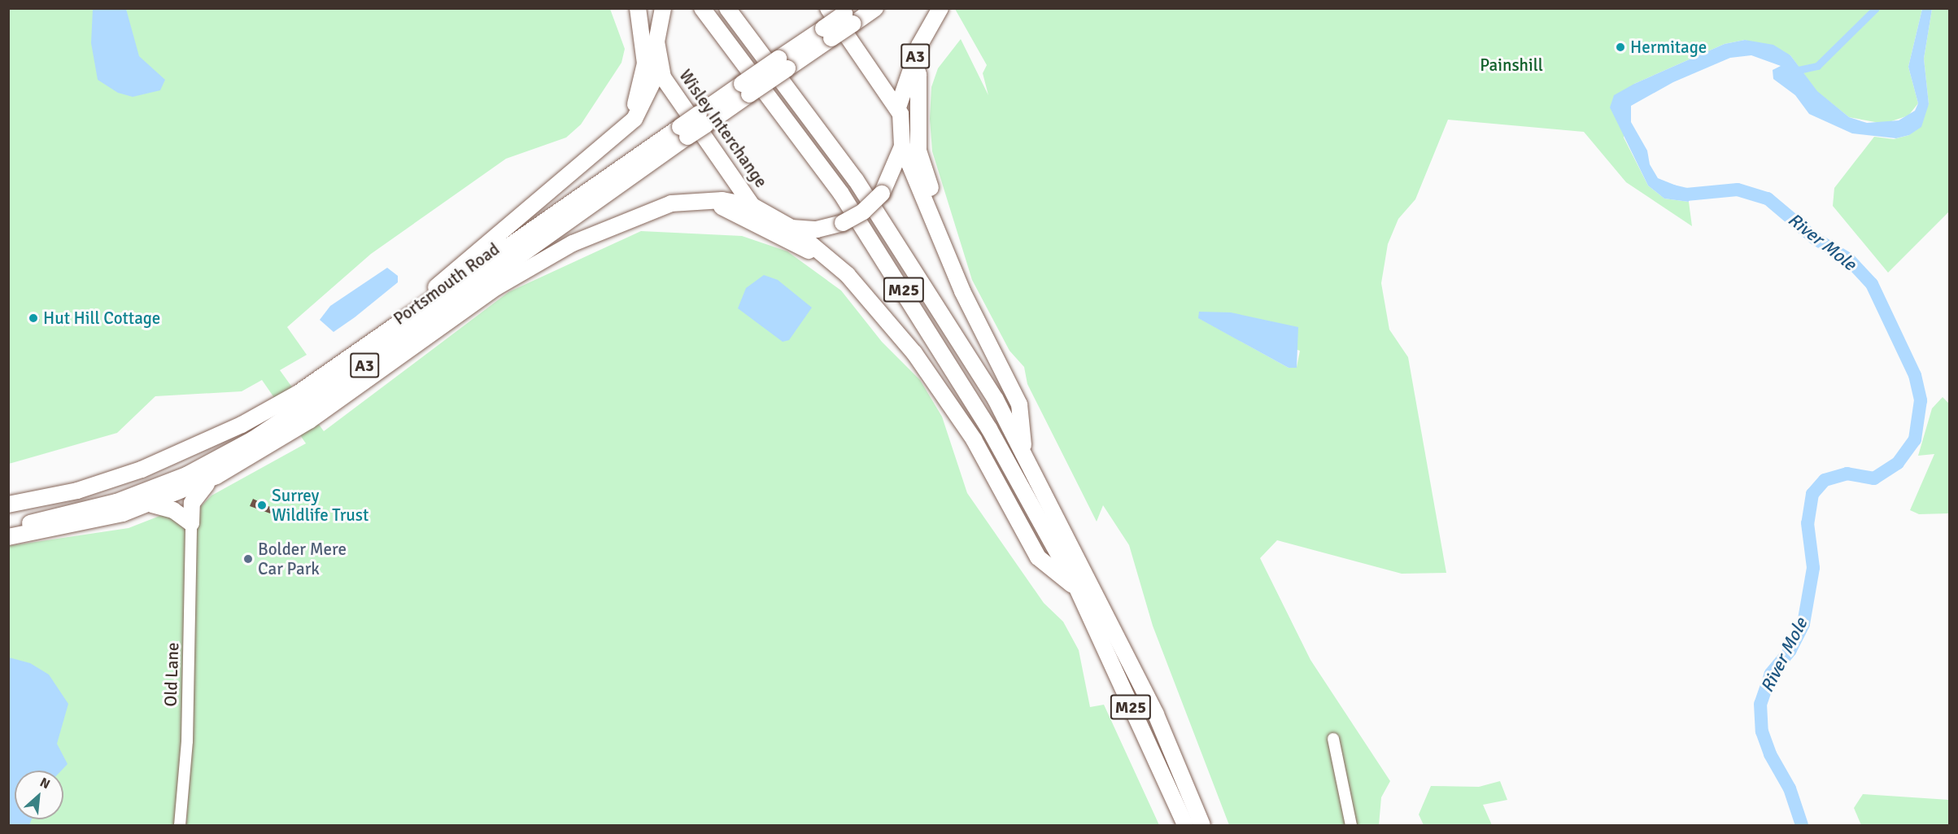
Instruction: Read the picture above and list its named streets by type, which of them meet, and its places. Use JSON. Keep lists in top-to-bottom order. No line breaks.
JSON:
{"streets":{"highway":["A3","Wisley Interchange","Portsmouth Road","M25"],"street":["Old Lane"]},"crossings":[["A3","Wisley Interchange"],["A3","Portsmouth Road"],["A3","M25"],["A3","Old Lane"],["Wisley Interchange","M25"]],"water":["River Mole"],"parks":["Painshill"],"places":["Hermitage","Hut Hill Cottage","Surrey Wildlife Trust","Bolder Mere Car Park"],"north":"top right"}
